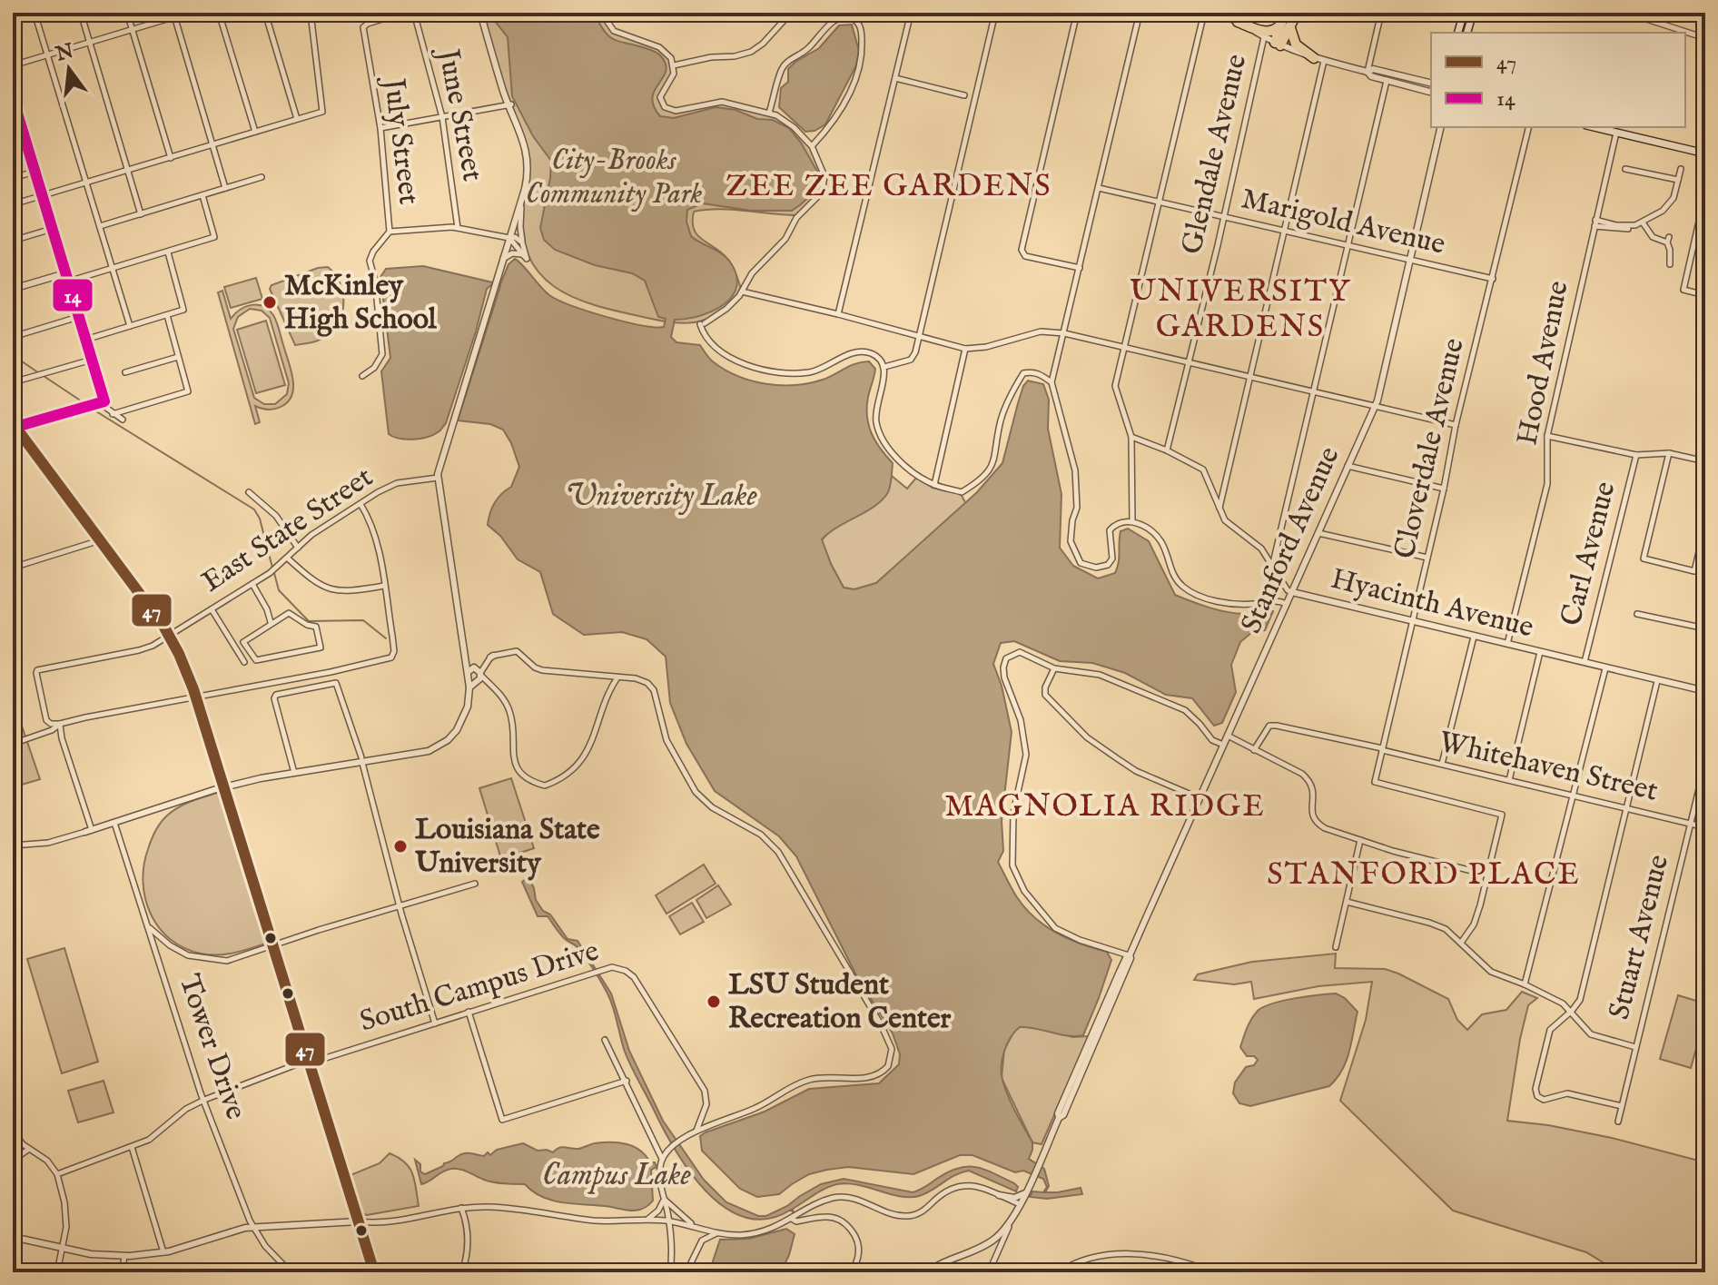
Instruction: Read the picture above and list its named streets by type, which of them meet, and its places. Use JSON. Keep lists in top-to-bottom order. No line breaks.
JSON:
{"streets":{"street":["June Street","July Street","Glendale Avenue","Marigold Avenue","Hood Avenue","Cloverdale Avenue","East State Street","Stanford Avenue","Carl Avenue","Hyacinth Avenue","Whitehaven Street","Stuart Avenue","South Campus Drive","Tower Drive"]},"crossings":[["Glendale Avenue","Marigold Avenue"],["Glendale Avenue","Hyacinth Avenue"],["Marigold Avenue","Cloverdale Avenue"],["Marigold Avenue","Stanford Avenue"],["Hood Avenue","Hyacinth Avenue"],["Cloverdale Avenue","Hyacinth Avenue"],["Cloverdale Avenue","Whitehaven Street"],["Stanford Avenue","Hyacinth Avenue"],["Carl Avenue","Hyacinth Avenue"],["Whitehaven Street","Stuart Avenue"],["South Campus Drive","Tower Drive"]],"districts":["ZEE ZEE GARDENS","UNIVERSITY GARDENS","MAGNOLIA RIDGE","STANFORD PLACE"],"water":["University Lake","Campus Lake"],"parks":["City-Brooks Community Park"],"places":["McKinley High School","Louisiana State University","LSU Student Recreation Center"],"lines":["transit line 14","transit line 47"],"legend":["47","14"],"north":"top"}
